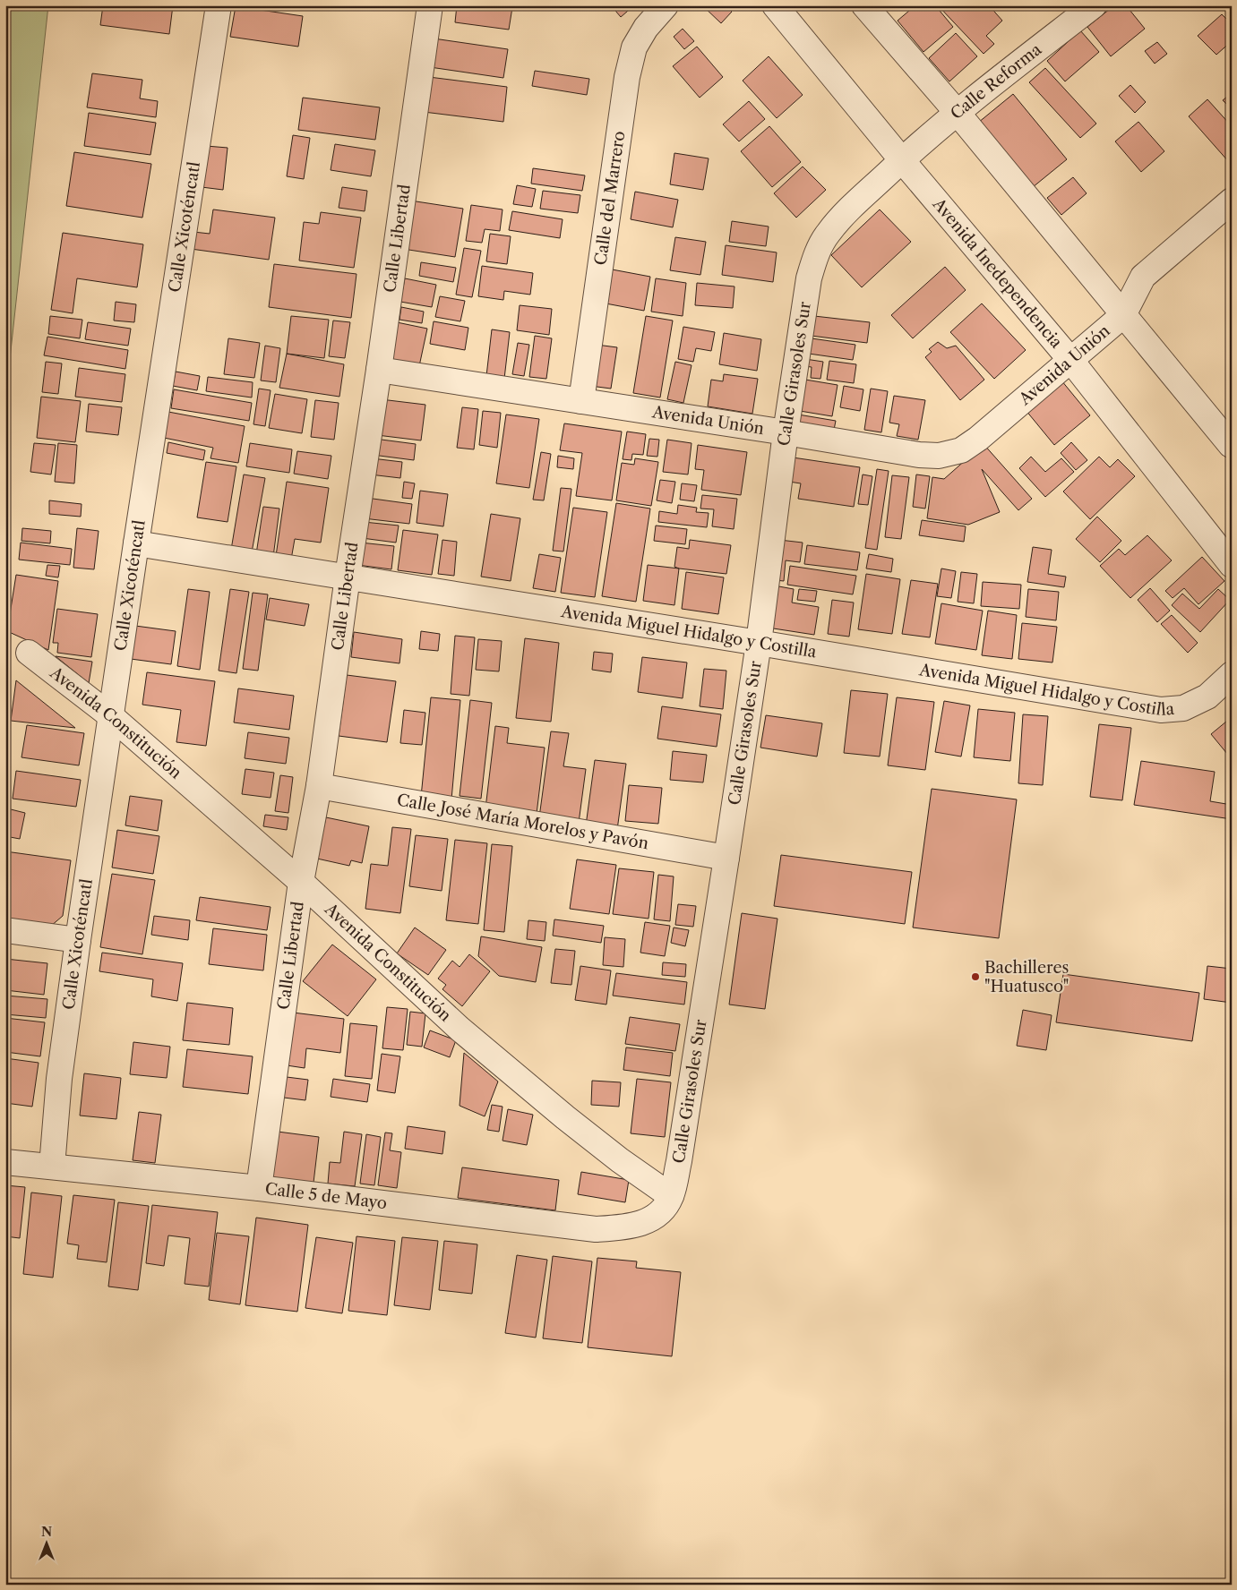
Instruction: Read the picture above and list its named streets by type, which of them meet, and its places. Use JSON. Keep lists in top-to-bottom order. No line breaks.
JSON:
{"streets":{"street":["Calle Reforma","Calle del Marrero","Calle Xicoténcatl","Calle Libertad","Avenida Inedependencia","Avenida Unión","Calle Girasoles Sur","Avenida Miguel Hidalgo y Costilla","Avenida Constitución","Calle José María Morelos y Pavón","Calle 5 de Mayo"]},"crossings":[["Calle Reforma","Avenida Inedependencia"],["Calle Reforma","Calle Girasoles Sur"],["Calle del Marrero","Avenida Unión"],["Calle Xicoténcatl","Avenida Miguel Hidalgo y Costilla"],["Calle Xicoténcatl","Avenida Constitución"],["Calle Xicoténcatl","Calle 5 de Mayo"],["Calle Libertad","Avenida Unión"],["Calle Libertad","Avenida Miguel Hidalgo y Costilla"],["Calle Libertad","Avenida Constitución"],["Calle Libertad","Calle José María Morelos y Pavón"],["Calle Libertad","Calle 5 de Mayo"],["Avenida Inedependencia","Avenida Unión"],["Avenida Inedependencia","Calle Girasoles Sur"],["Avenida Unión","Calle Girasoles Sur"],["Calle Girasoles Sur","Avenida Miguel Hidalgo y Costilla"],["Calle Girasoles Sur","Avenida Constitución"],["Calle Girasoles Sur","Calle José María Morelos y Pavón"],["Calle Girasoles Sur","Calle 5 de Mayo"]],"places":["Bachilleres \"Huatusco\""],"north":"top"}
